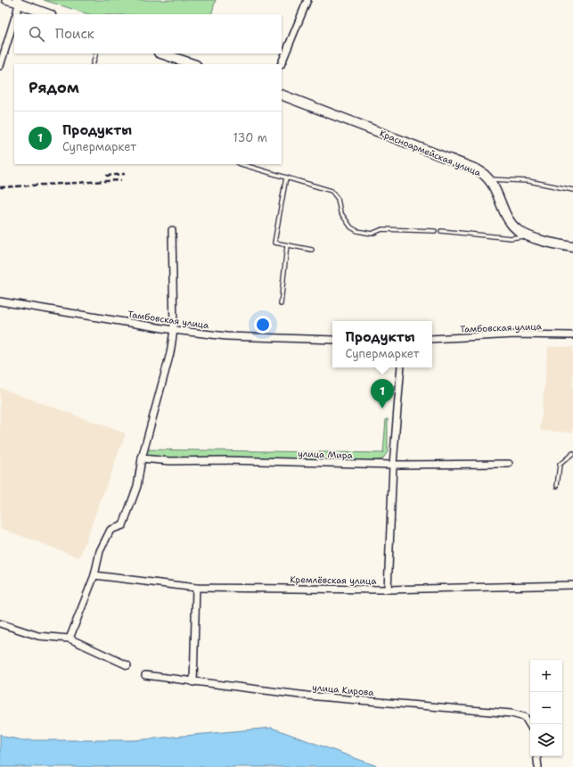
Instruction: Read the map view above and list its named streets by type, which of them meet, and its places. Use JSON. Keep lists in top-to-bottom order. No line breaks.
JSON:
{"streets":{"street":["Красноармейская улица","Тамбовская улица","улица Мира","Кремлёвская улица","улица Кирова"]},"page":{"search":"Поиск","heading":"Рядом","list":[{"mark":"1","name":"Продукты","note":"Супермаркет","value":"130 m"}],"popup":["Продукты","Супермаркет"],"pins":"1","map_buttons":["+","−"]}}
